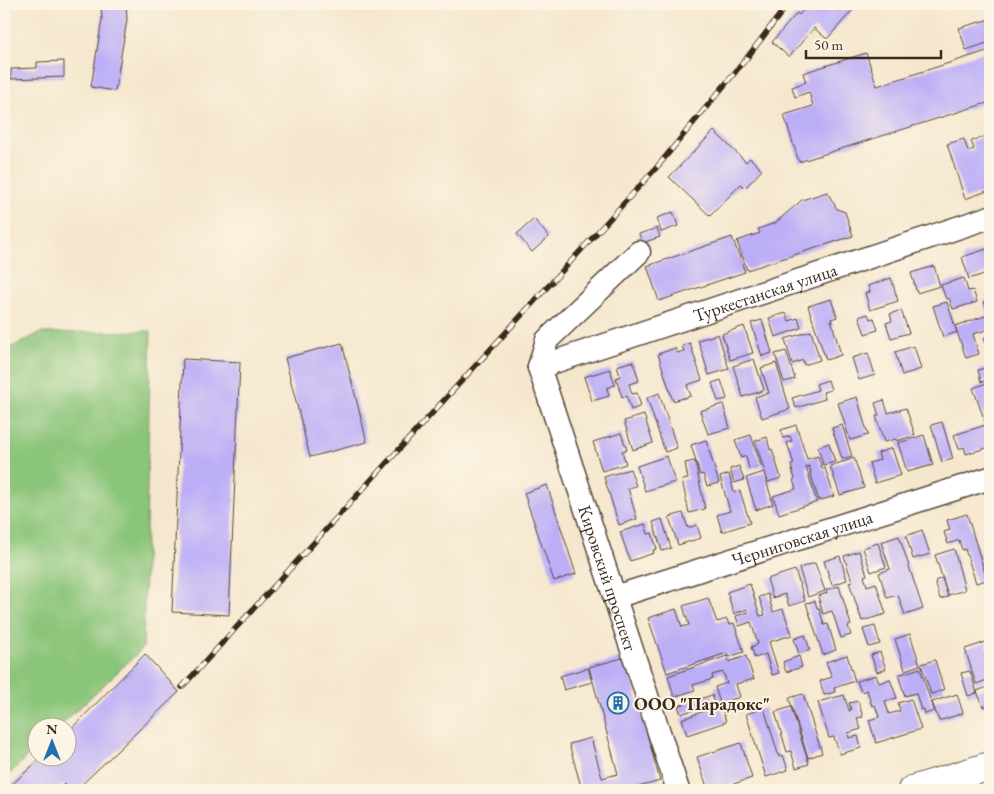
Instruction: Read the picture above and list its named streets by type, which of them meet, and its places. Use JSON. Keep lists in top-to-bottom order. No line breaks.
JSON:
{"streets":{"street":["Туркестанская улица","Черниговская улица","Кировский проспект"]},"crossings":[["Туркестанская улица","Кировский проспект"],["Черниговская улица","Кировский проспект"]],"places":{"building":["ООО \"Парадокс\""]},"scale_bar":"50 m","north":"top"}
